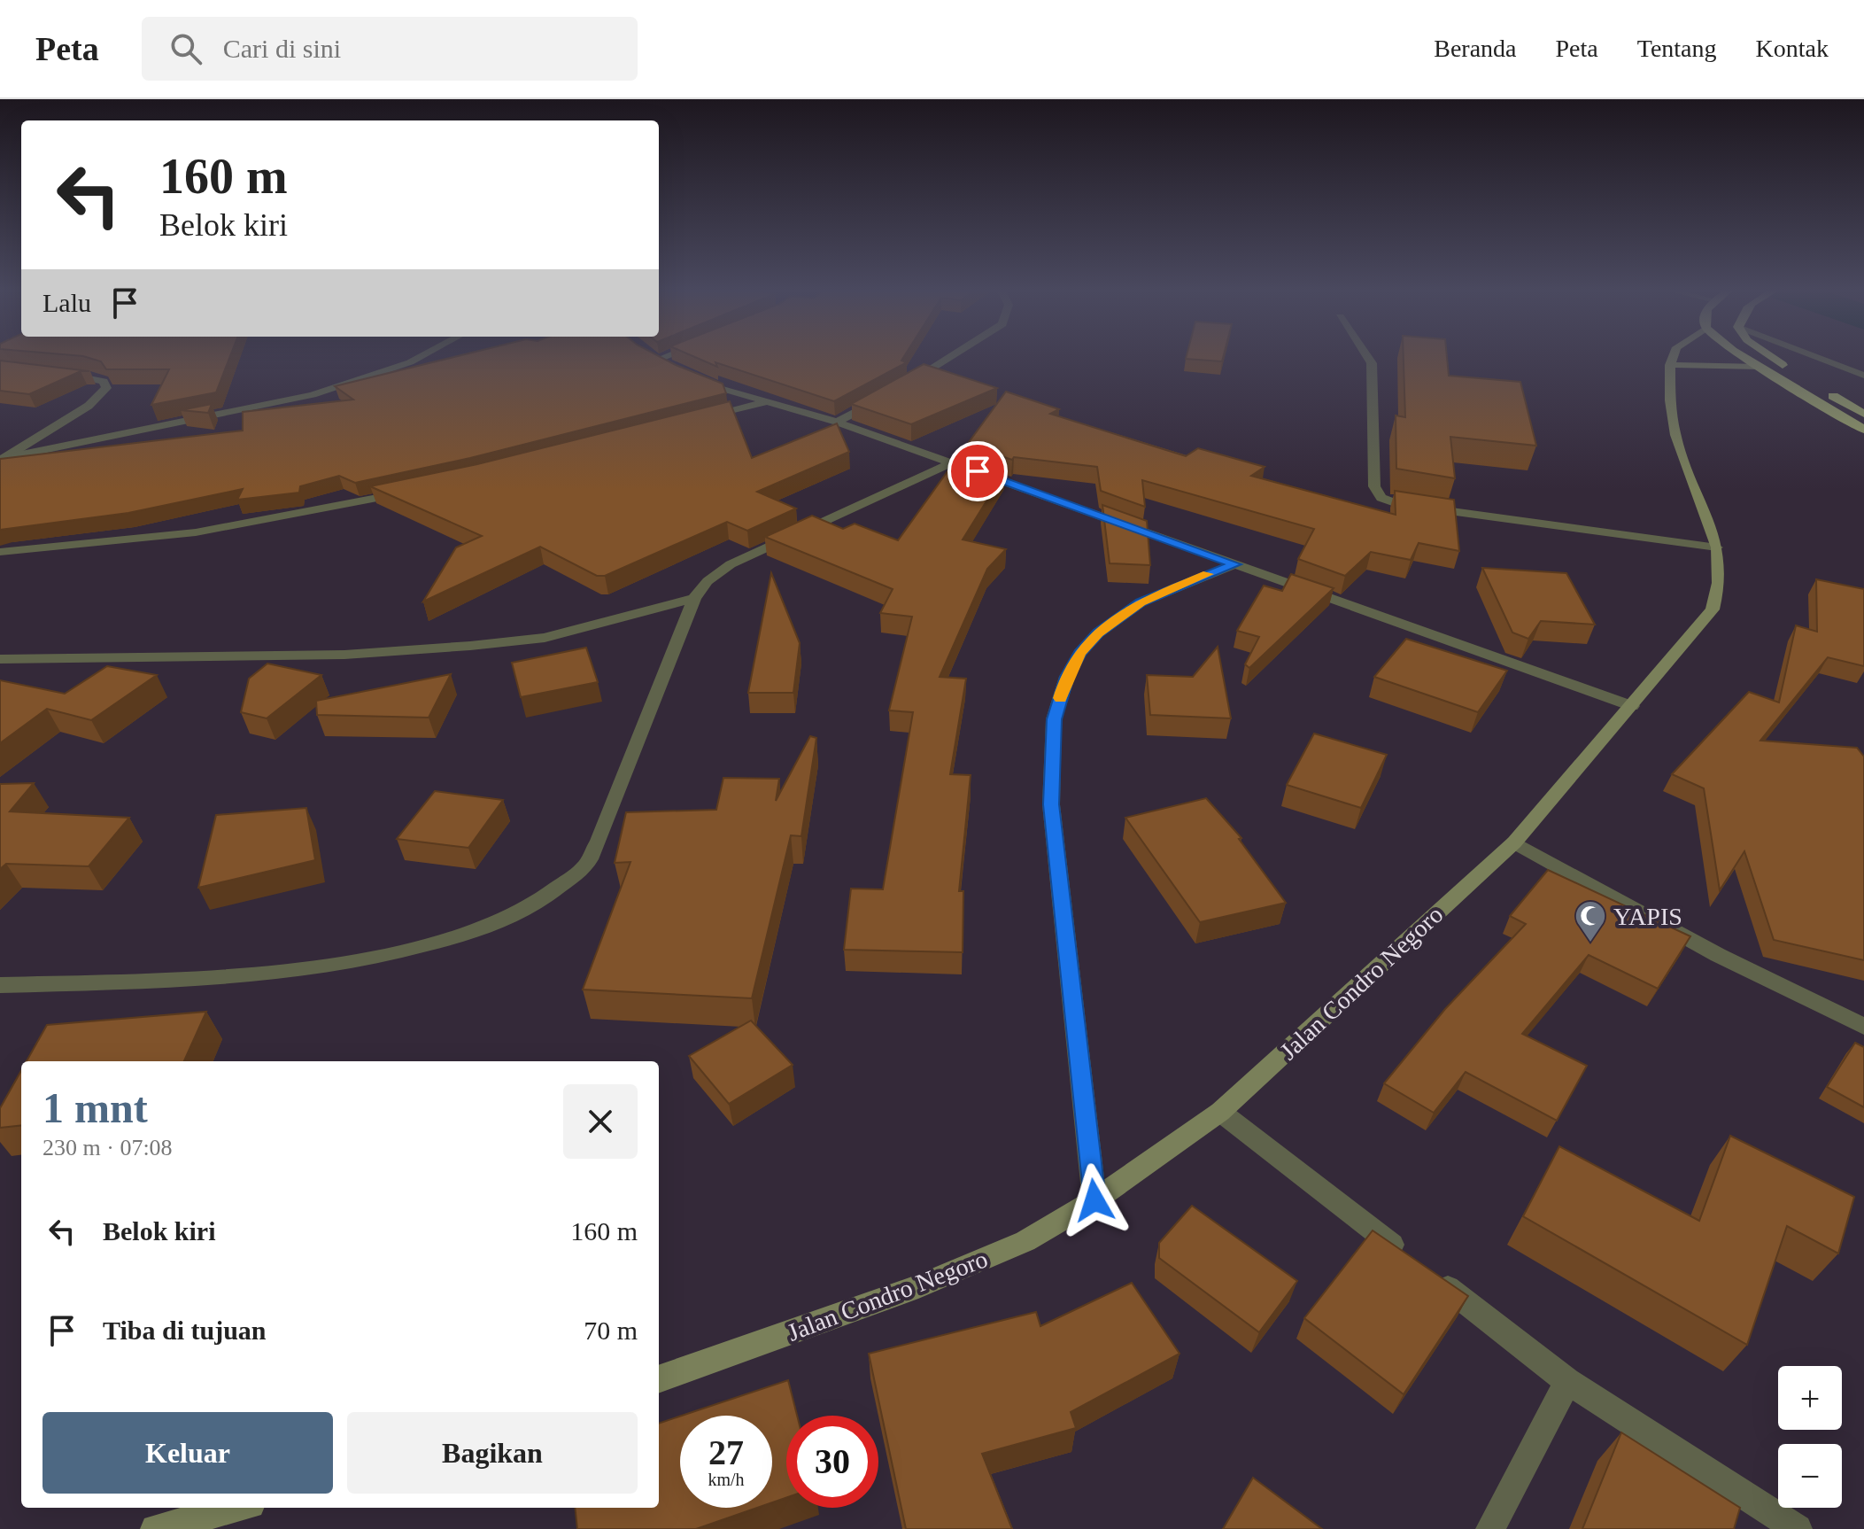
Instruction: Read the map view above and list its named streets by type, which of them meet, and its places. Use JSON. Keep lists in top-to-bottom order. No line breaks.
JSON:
{"streets":{"main road":["Jalan Condro Negoro"]},"places":{"mosque":["YAPIS"]},"page":{"header":"Peta","search":"Cari di sini","nav":["Beranda","Peta","Tentang","Kontak"],"turn":["160 m","Belok kiri"],"then":"Lalu","heading":["1 mnt","230 m · 07:08"],"list":[{"name":"Belok kiri","value":"160 m"},{"name":"Tiba di tujuan","value":"70 m"}],"map_buttons":["+","−"],"buttons":["Keluar","Bagikan"],"speed":"27 km/h","limit":"30"}}
